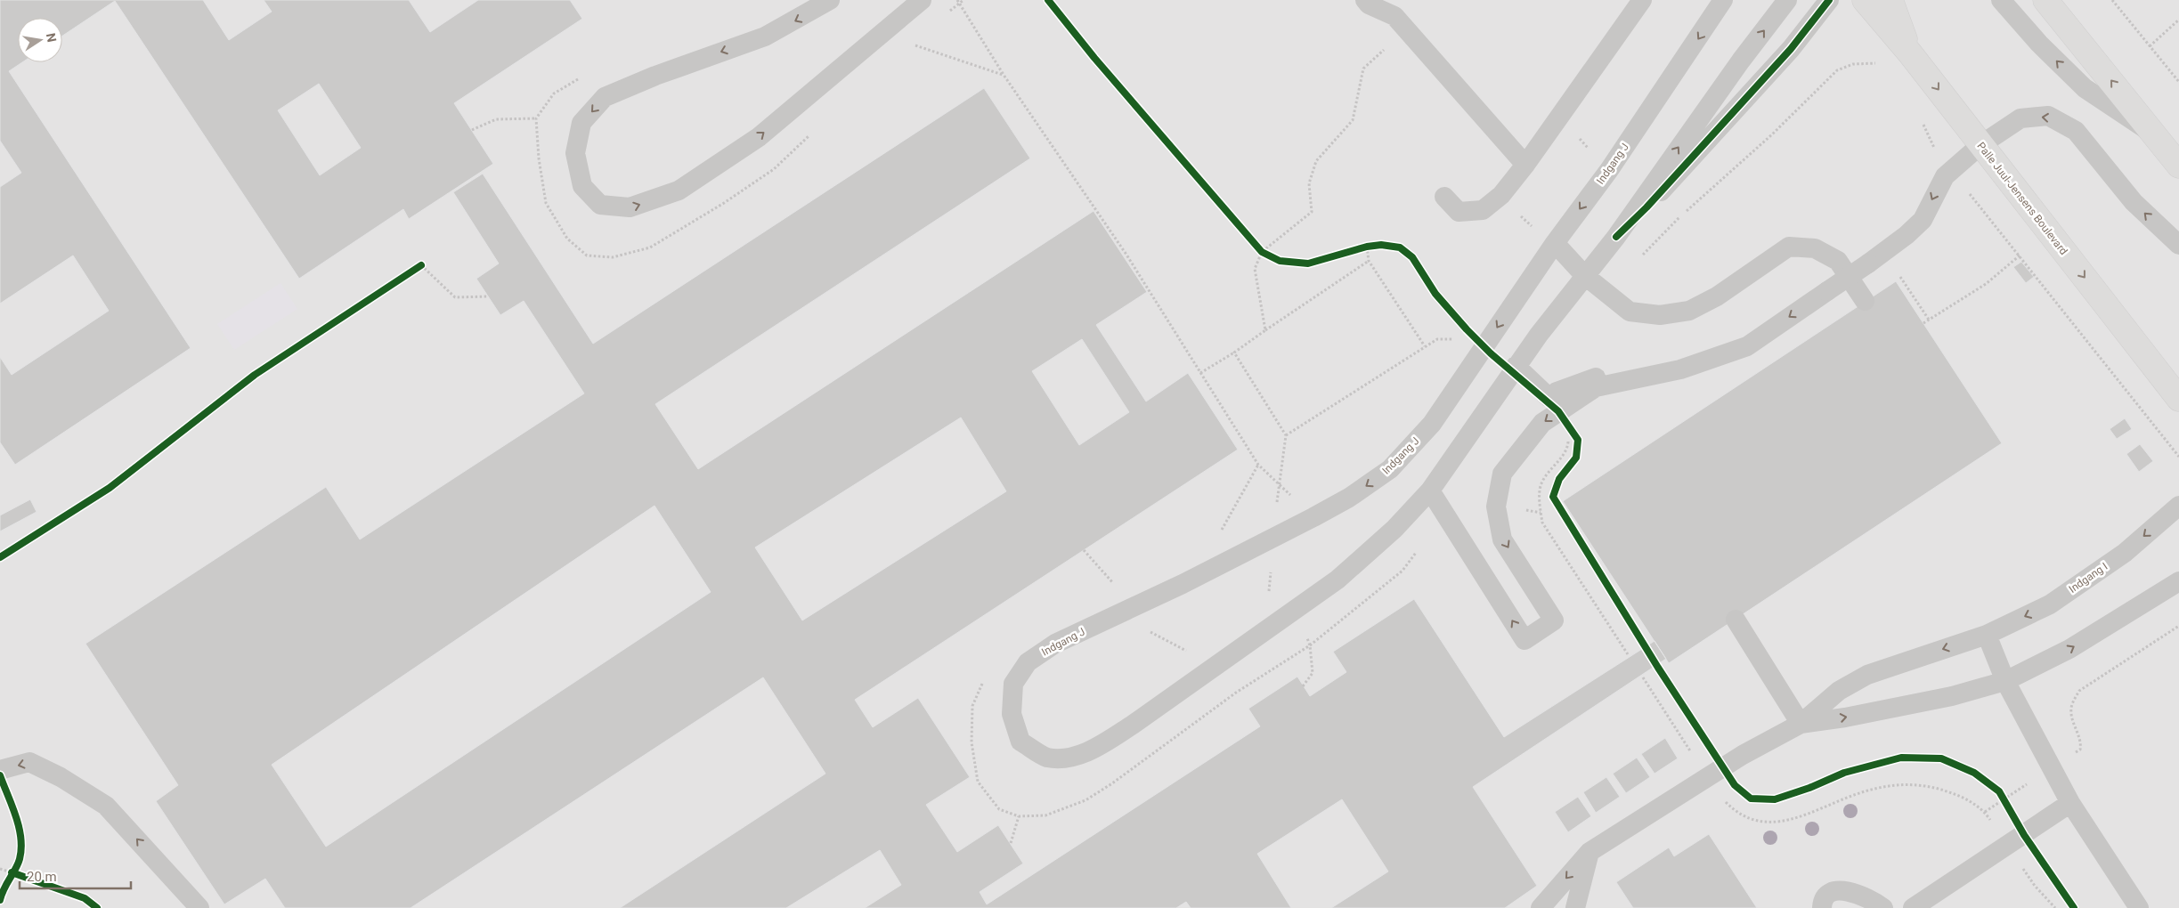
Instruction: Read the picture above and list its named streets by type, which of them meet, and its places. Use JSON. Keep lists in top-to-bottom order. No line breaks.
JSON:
{"streets":{"street":["Palle Juul-Jensens Boulevard"],"lane":["Indgang J","Indgang I"]},"scale_bar":"20 m","north":"right"}
